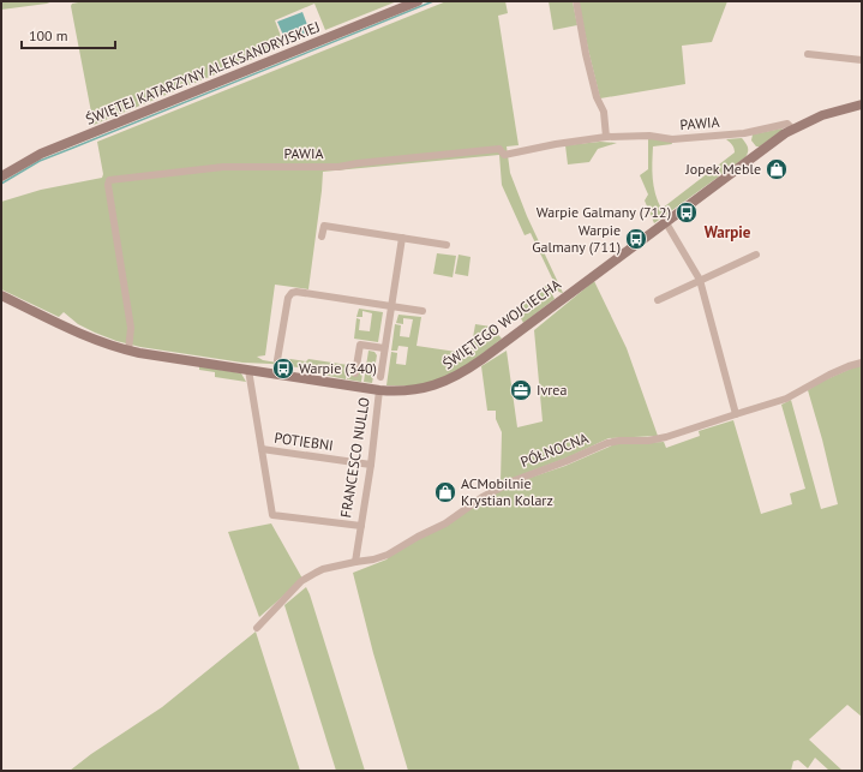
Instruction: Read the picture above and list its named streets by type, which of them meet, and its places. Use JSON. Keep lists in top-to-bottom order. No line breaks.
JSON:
{"streets":{"street":["ŚWIĘTEJ KATARZYNY ALEKSANDRYJSKIEJ","PAWIA","ŚWIĘTEGO WOJCIECHA","POTIEBNI","PÓŁNOCNA","FRANCESCO NULLO"]},"crossings":[["PAWIA","ŚWIĘTEGO WOJCIECHA"],["ŚWIĘTEGO WOJCIECHA","FRANCESCO NULLO"],["POTIEBNI","FRANCESCO NULLO"]],"districts":["Warpie"],"places":{"shop":["Jopek Meble","ACMobilnie Krystian Kolarz"],"bus stop":["Warpie Galmany (712)","Warpie Galmany (711)","Warpie (340)"],"office":["Ivrea"]},"scale_bar":"100 m"}
